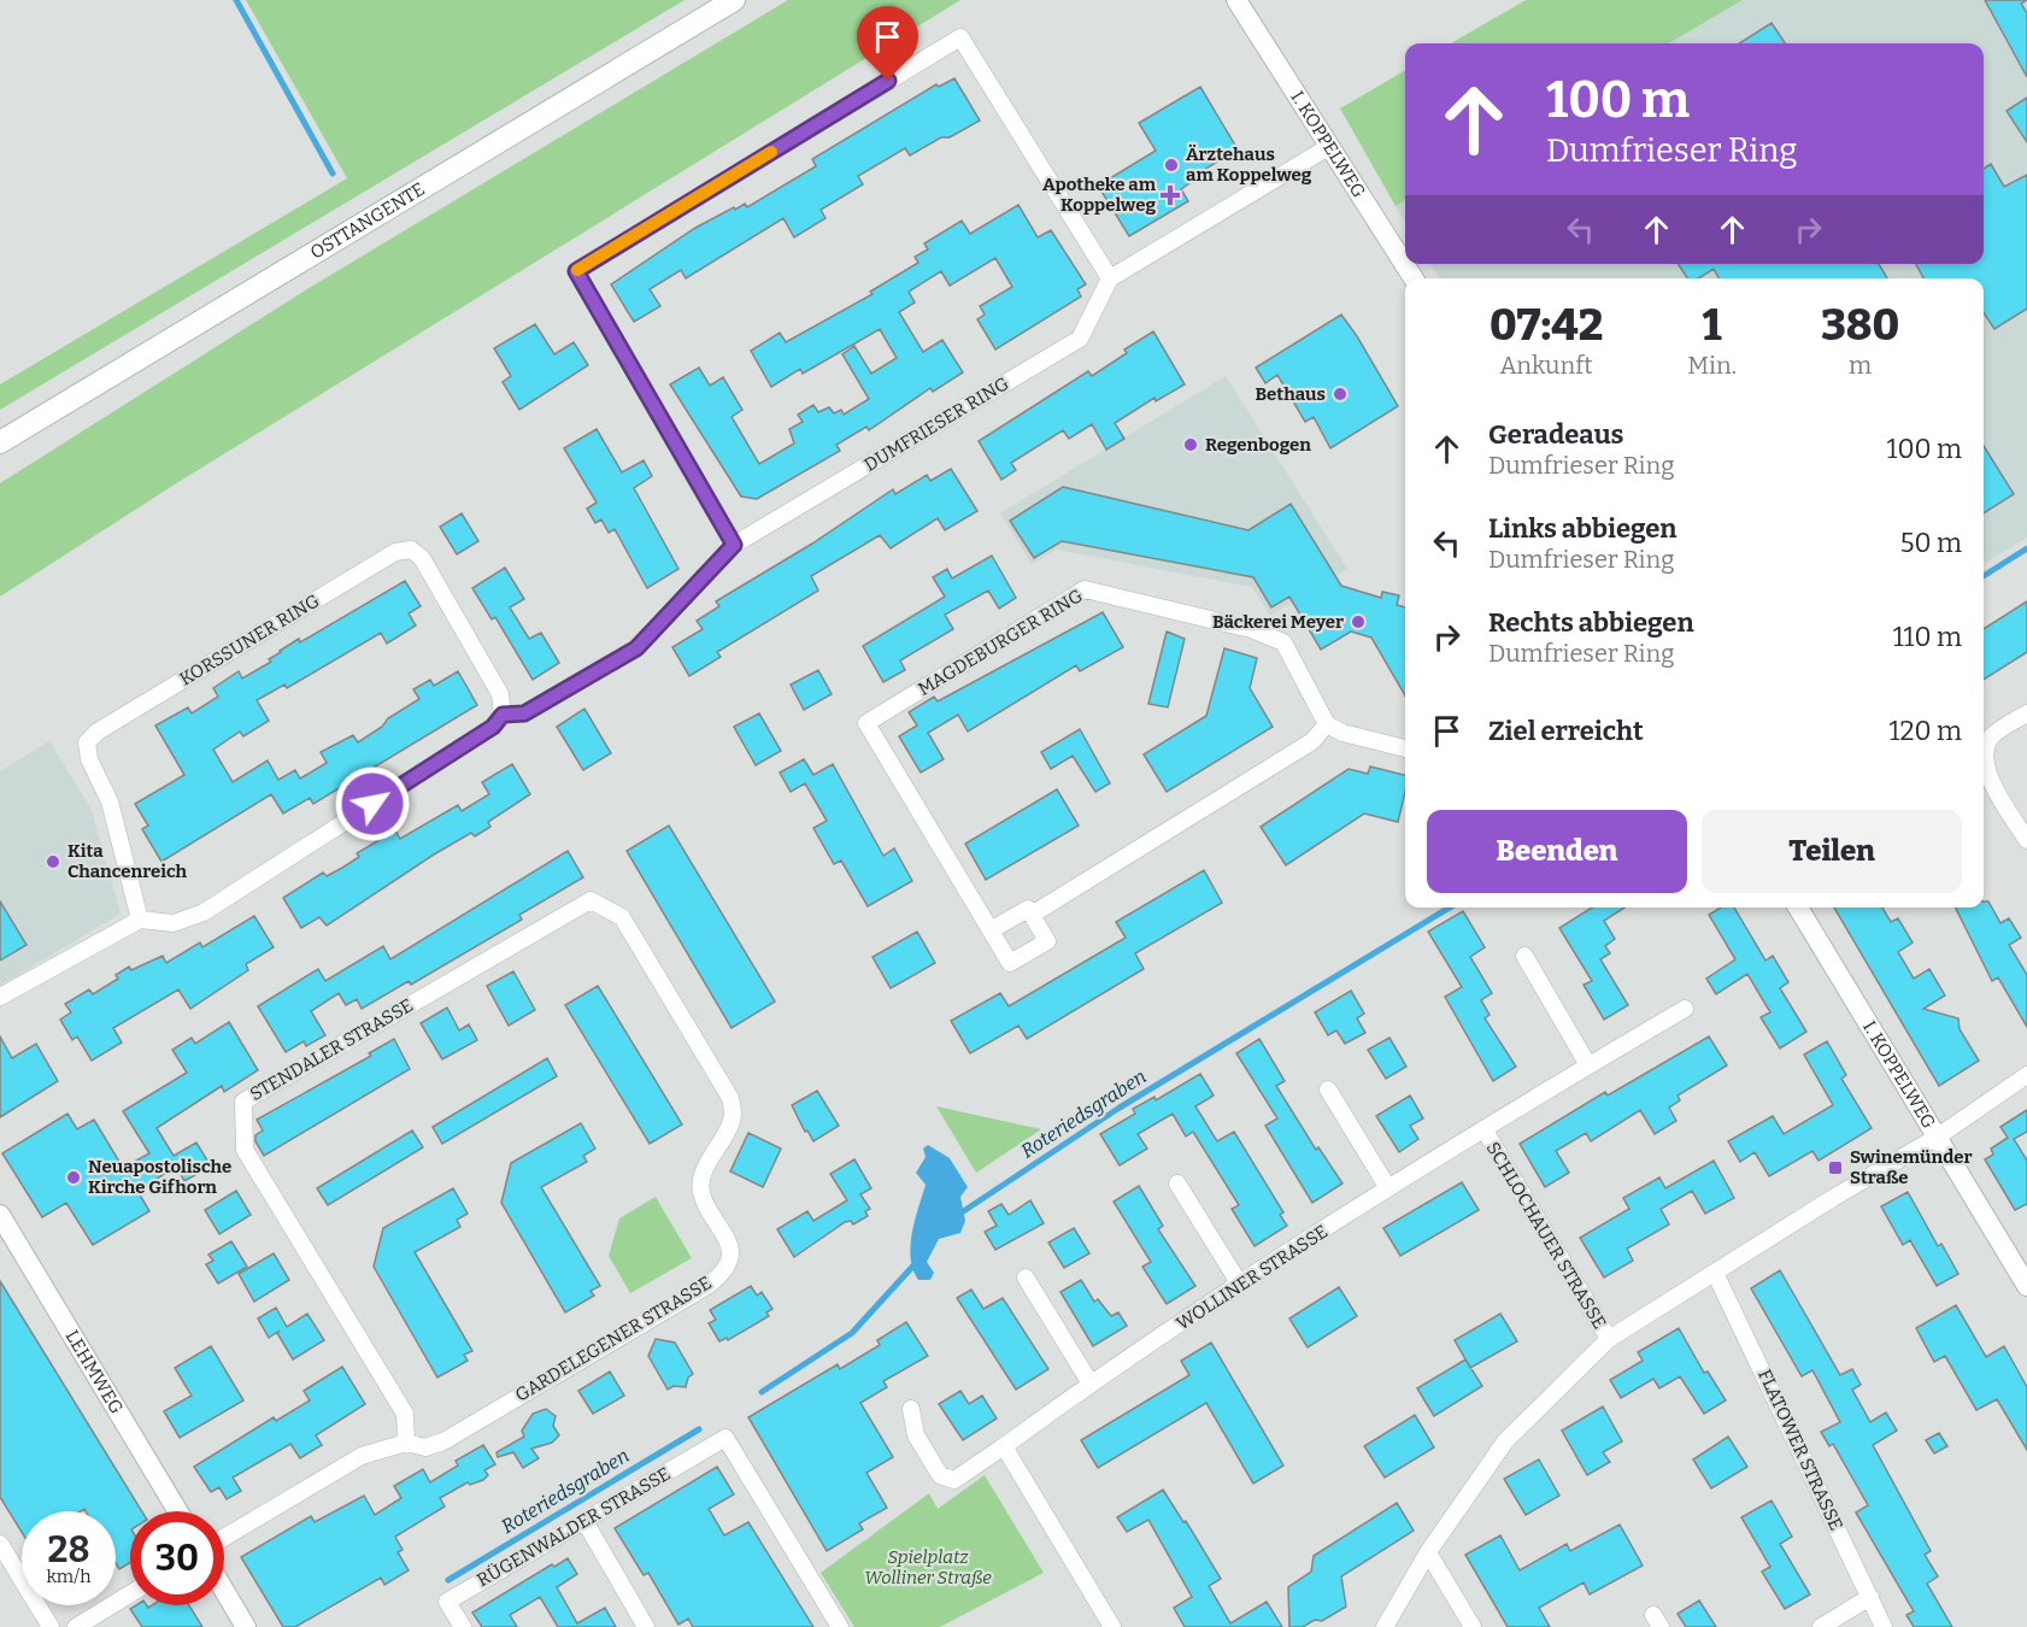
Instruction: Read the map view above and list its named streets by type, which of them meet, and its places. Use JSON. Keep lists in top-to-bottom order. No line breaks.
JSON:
{"streets":{"main road":["OSTTANGENTE"],"street":["I. KOPPELWEG","DUMFRIESER RING","KORSSUNER RING","MAGDEBURGER RING","STENDALER STRASSE","SCHLOCHAUER STRASSE","WOLLINER STRASSE","GARDELEGENER STRASSE","LEHMWEG","FLATOWER STRASSE","RÜGENWALDER STRASSE"]},"crossings":[["DUMFRIESER RING","KORSSUNER RING"],["STENDALER STRASSE","GARDELEGENER STRASSE"],["SCHLOCHAUER STRASSE","WOLLINER STRASSE"]],"water":["Roteriedsgraben"],"parks":["Spielplatz Wolliner Straße"],"places":{"other":["Ärztehaus am Koppelweg","Bethaus","Regenbogen","Bäckerei Meyer","Kita Chancenreich","Neuapostolische Kirche Gifhorn"],"health":["Apotheke am Koppelweg"],"transit":["Swinemünder Straße"]},"page":{"turn":["100 m","Dumfrieser Ring"],"eta":["07:42","Ankunft","1","Min.","380","m"],"list":[{"name":"Geradeaus","note":"Dumfrieser Ring","value":"100 m"},{"name":"Links abbiegen","note":"Dumfrieser Ring","value":"50 m"},{"name":"Rechts abbiegen","note":"Dumfrieser Ring","value":"110 m"},{"name":"Ziel erreicht","value":"120 m"}],"buttons":["Beenden","Teilen"],"speed":"28 km/h","limit":"30"}}
